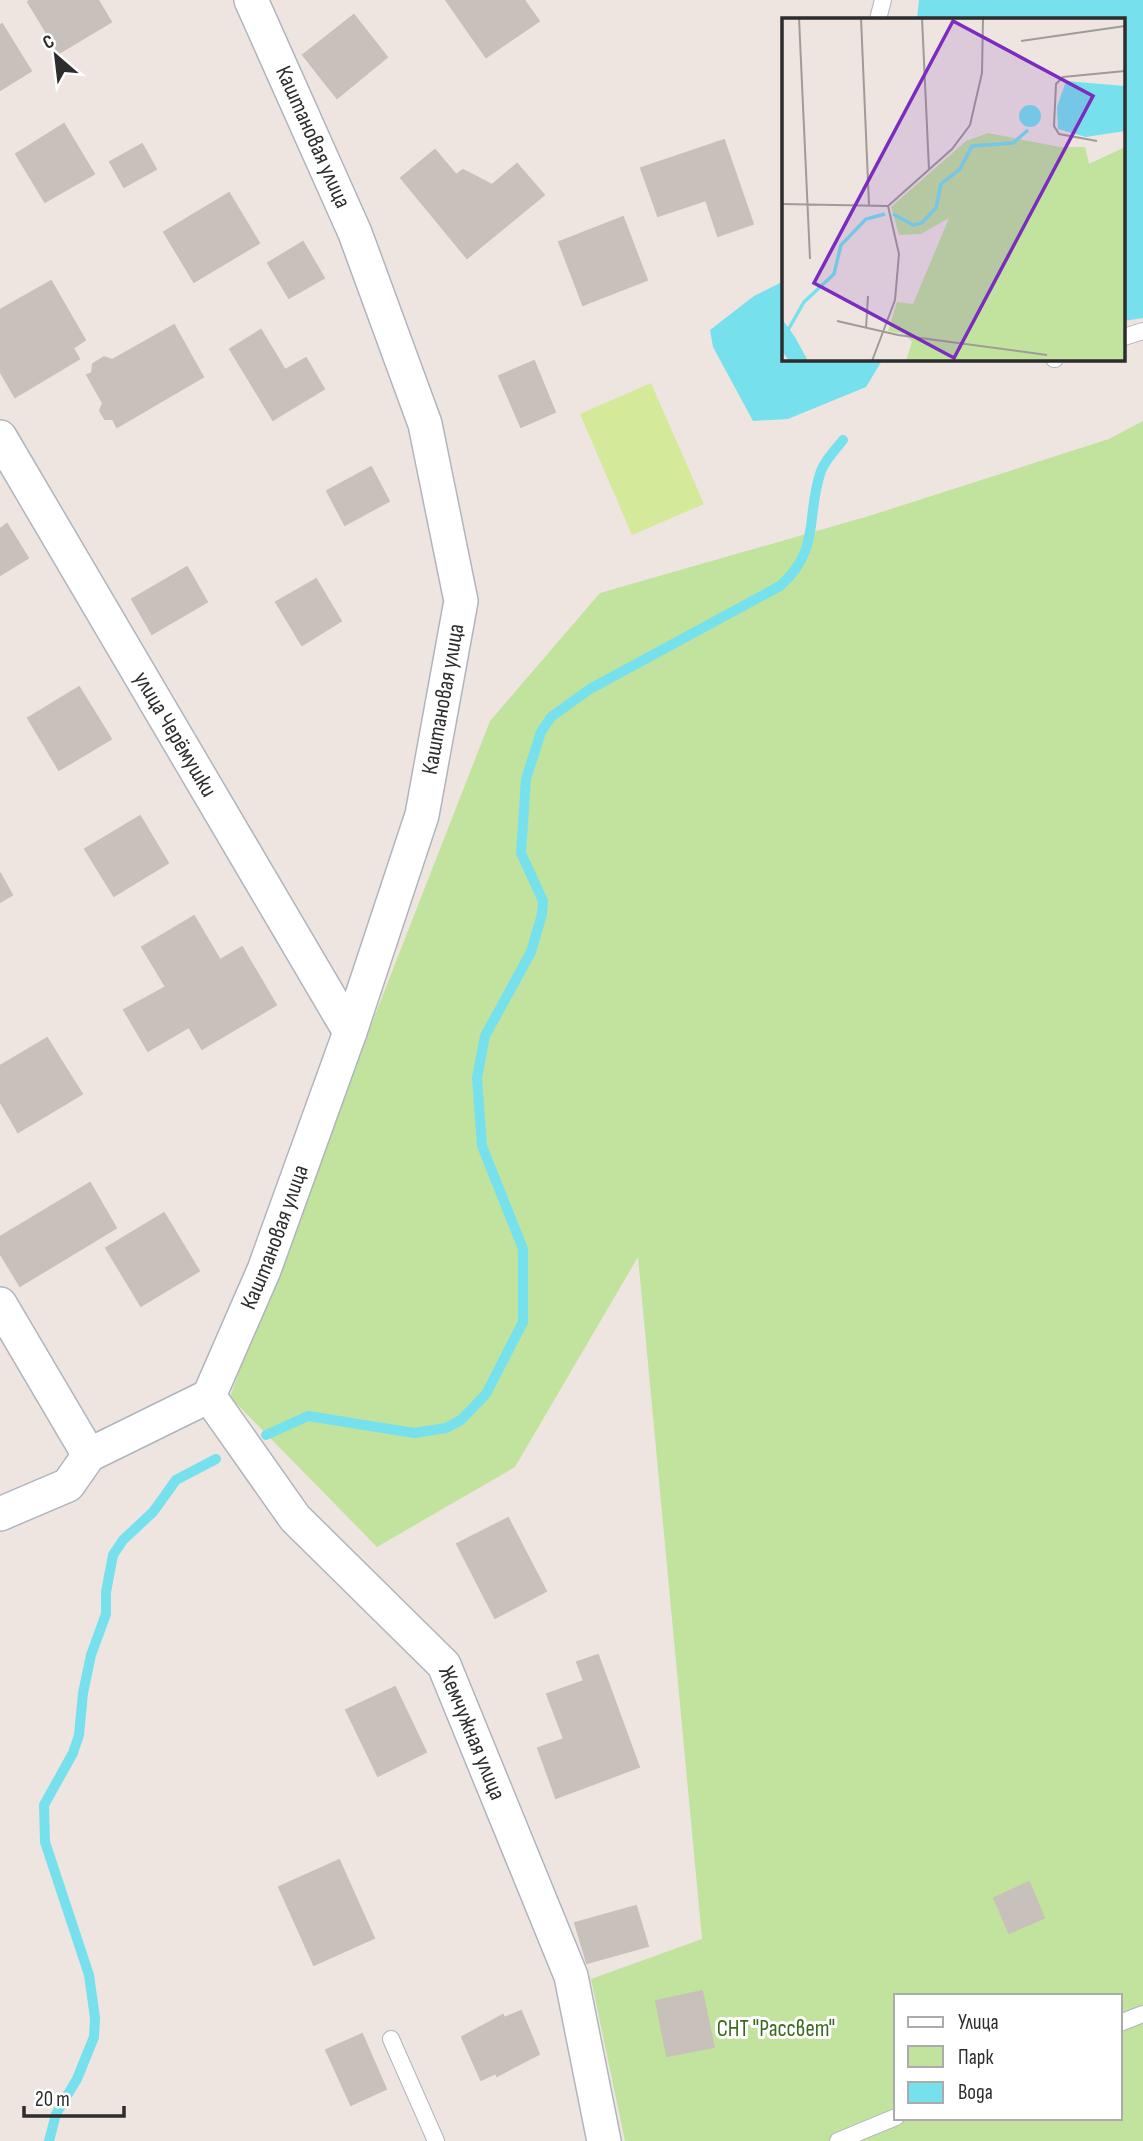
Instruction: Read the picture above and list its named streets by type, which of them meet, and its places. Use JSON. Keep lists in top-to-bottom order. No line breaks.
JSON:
{"streets":{"street":["Каштановая улица","улица Черёмушки","Жемчужная улица"]},"crossings":[["Каштановая улица","улица Черёмушки"],["Каштановая улица","Жемчужная улица"]],"parks":["СНТ \"Рассвет\""],"legend":["Улица","Парк","Вода"],"scale_bar":"20 m","north":"top left"}
